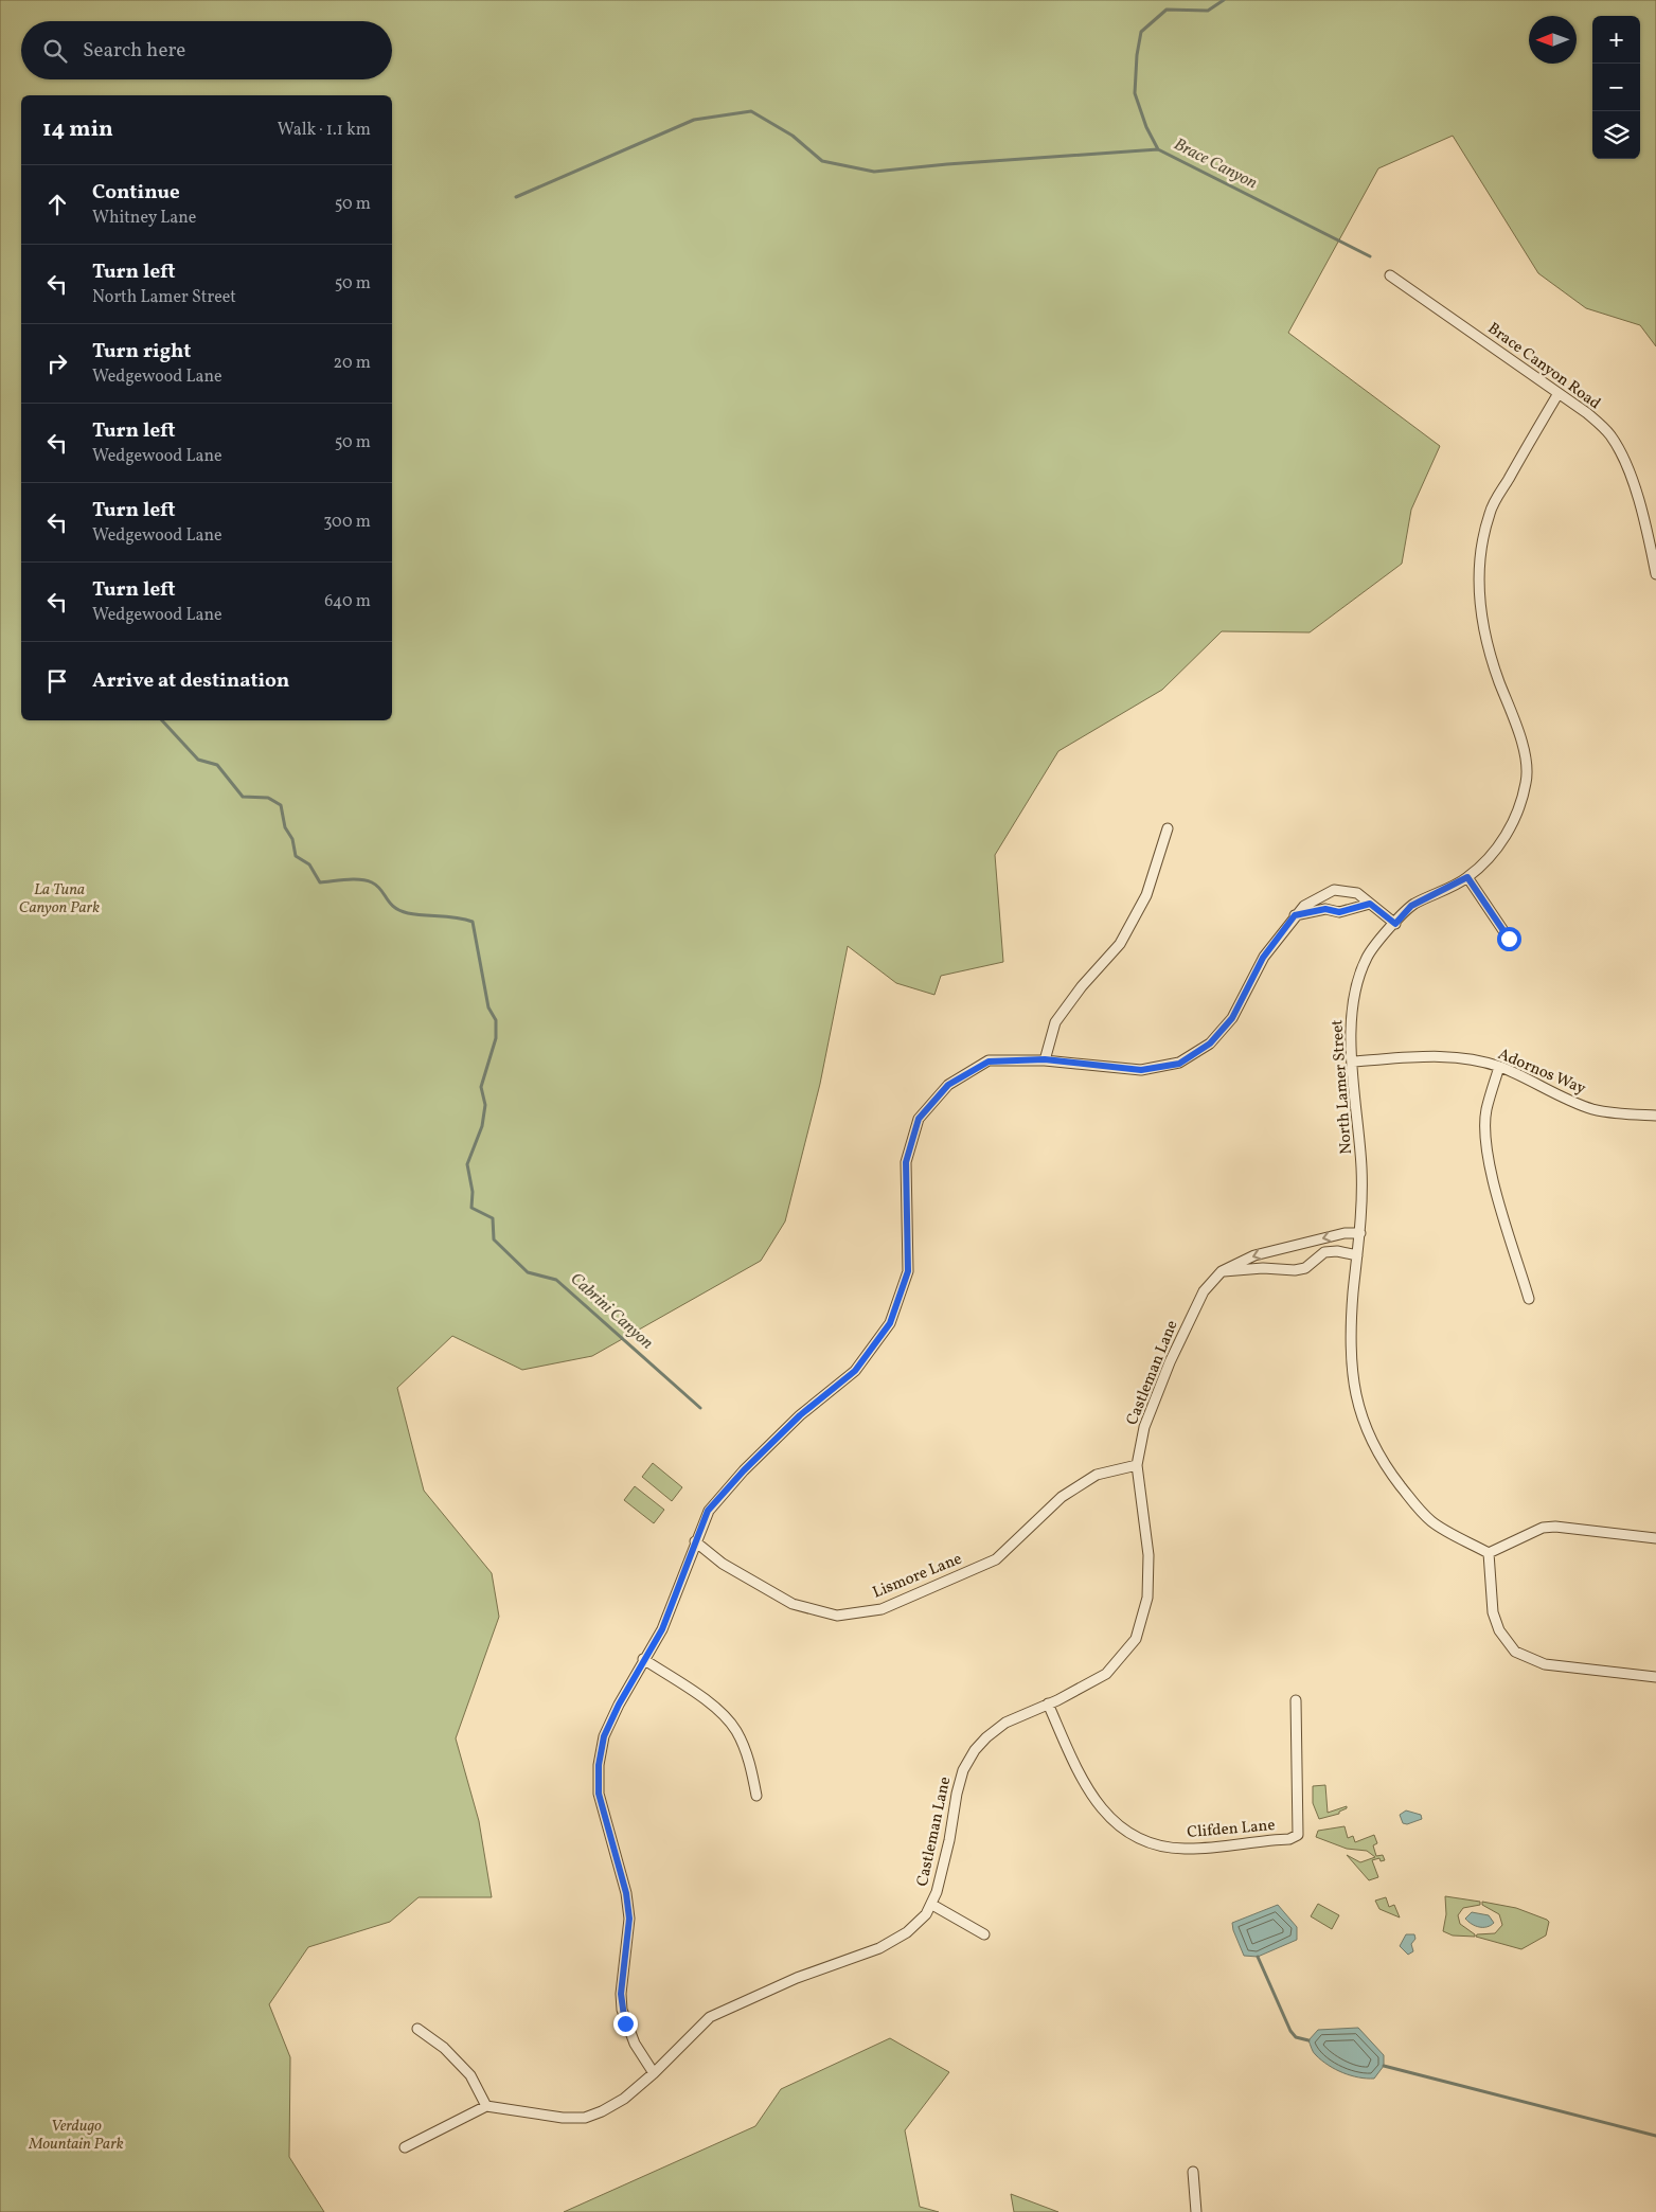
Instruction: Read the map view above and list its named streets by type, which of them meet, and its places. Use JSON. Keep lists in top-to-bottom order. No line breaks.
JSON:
{"streets":{"street":["Brace Canyon Road","Adornos Way","North Lamer Street","Castleman Lane","Lismore Lane","Clifden Lane"]},"crossings":[["Brace Canyon Road","North Lamer Street"],["Adornos Way","North Lamer Street"],["North Lamer Street","Castleman Lane"],["Castleman Lane","Lismore Lane"],["Castleman Lane","Clifden Lane"]],"water":["Brace Canyon","Cabrini Canyon"],"parks":["La Tuna Canyon Park","Verdugo Mountain Park"],"north":"left","page":{"map_buttons":["+","−"],"search":"Search here","heading":["14 min","Walk · 1.1 km"],"list":[["Continue","Whitney Lane","50 m"],["Turn left","North Lamer Street","50 m"],["Turn right","Wedgewood Lane","20 m"],["Turn left","Wedgewood Lane","50 m"],["Turn left","Wedgewood Lane","300 m"],["Turn left","Wedgewood Lane","640 m"],"Arrive at destination"]}}
